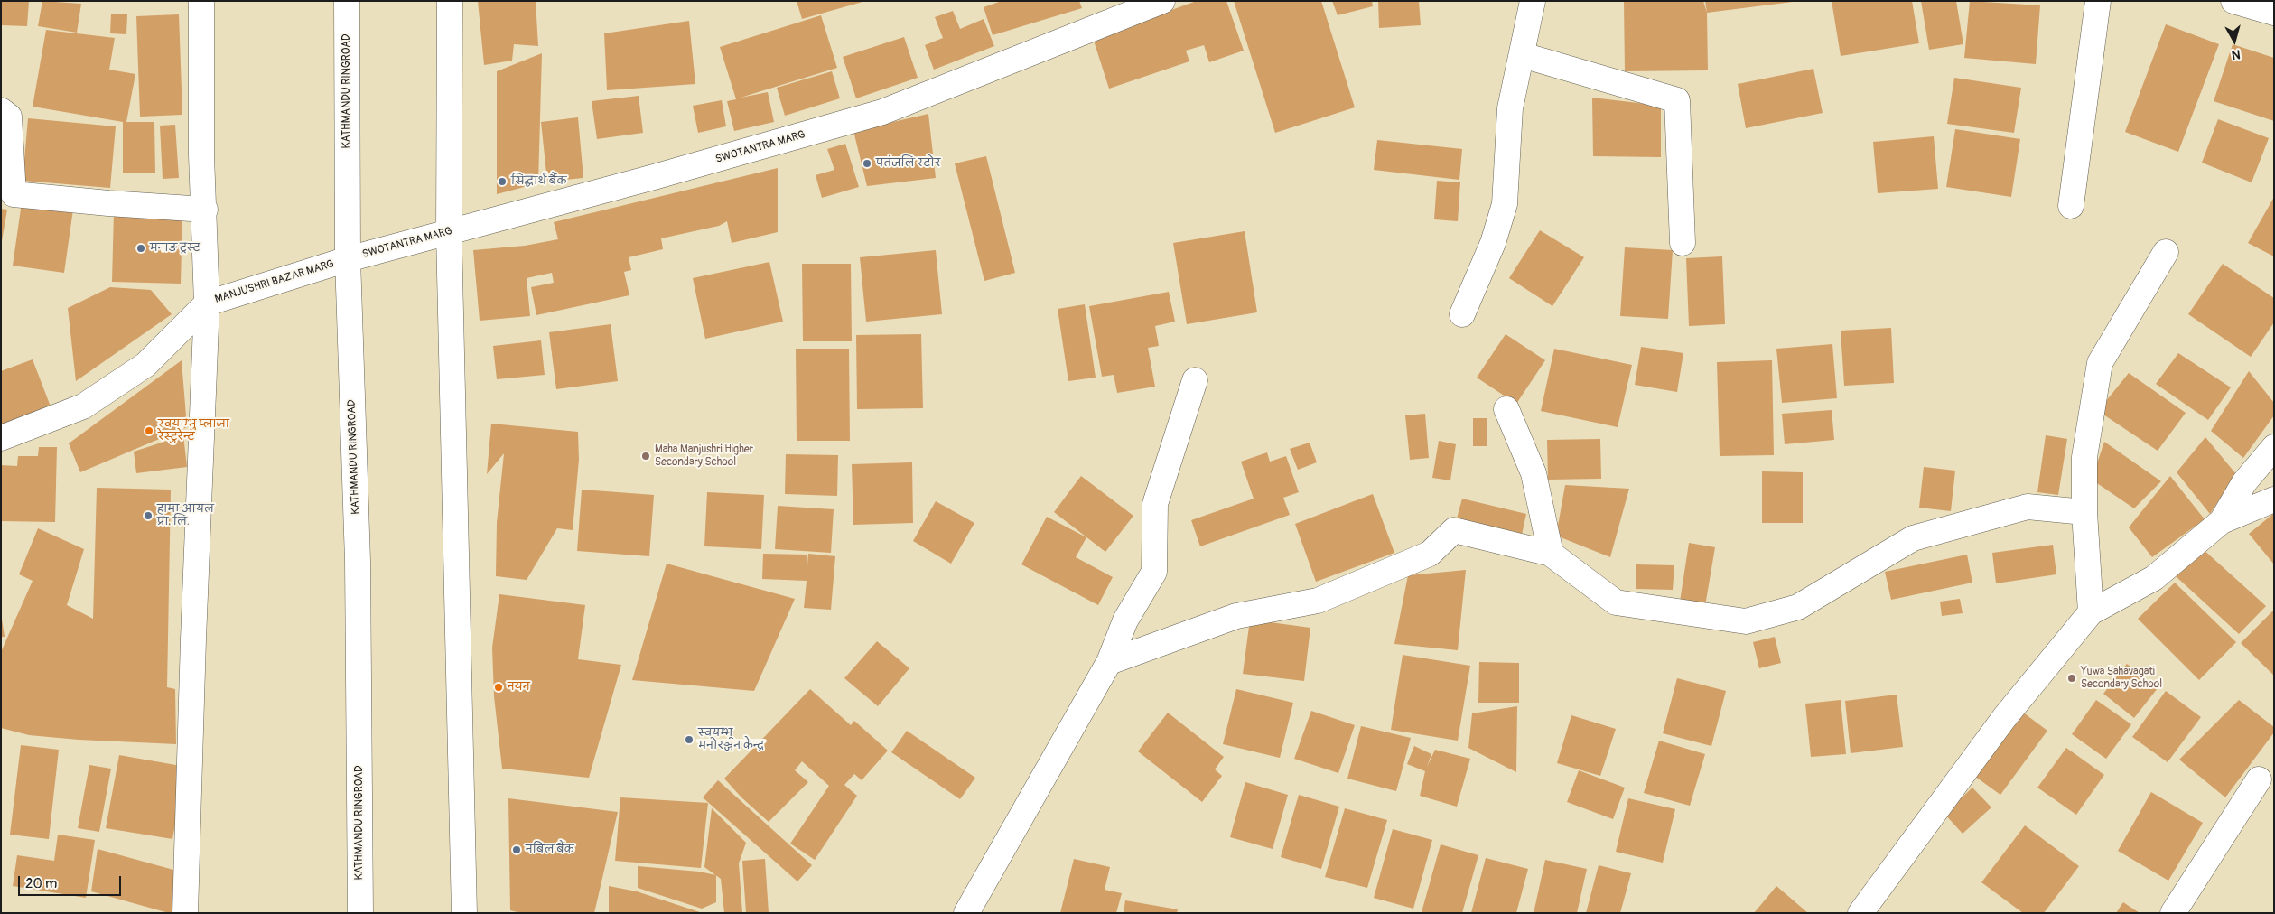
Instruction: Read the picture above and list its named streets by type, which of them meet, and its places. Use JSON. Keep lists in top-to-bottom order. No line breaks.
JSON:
{"streets":{"main road":["KATHMANDU RINGROAD","SWOTANTRA MARG","MANJUSHRI BAZAR MARG"]},"crossings":[["KATHMANDU RINGROAD","SWOTANTRA MARG"],["KATHMANDU RINGROAD","MANJUSHRI BAZAR MARG"],["SWOTANTRA MARG","MANJUSHRI BAZAR MARG"]],"places":["पतंजलि स्टोर","सिद्धार्थ बैंक","मनाङ ट्रस्ट","स्वयाम्भु प्लाजा रेस्टुरेन्ट","Maha Manjushri Higher Secondary School","हामा आयल प्रा. लि.","Yuwa Sahavagati Secondary School","नयन","स्वयम्भू मनोरञ्जन केन्द्र","नबिल बैंक"],"scale_bar":"20 m","north":"bottom"}
